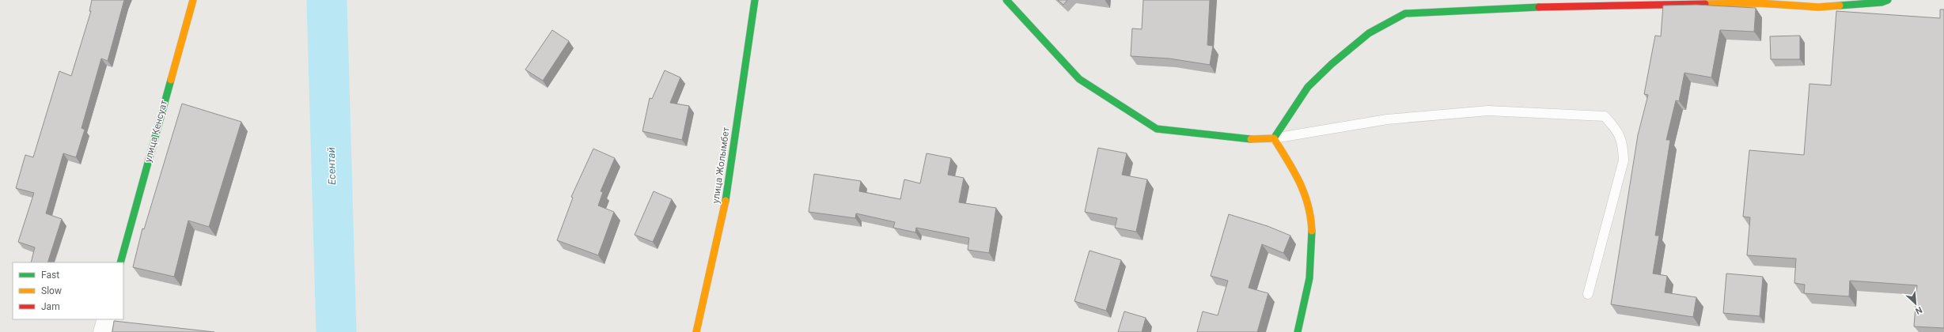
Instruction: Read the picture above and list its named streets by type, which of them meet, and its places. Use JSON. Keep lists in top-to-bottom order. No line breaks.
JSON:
{"streets":{"street":["улица Кенсуат","улица Жолымбет"]},"water":["Есентай"],"legend":["Fast","Slow","Jam"],"north":"bottom right"}
